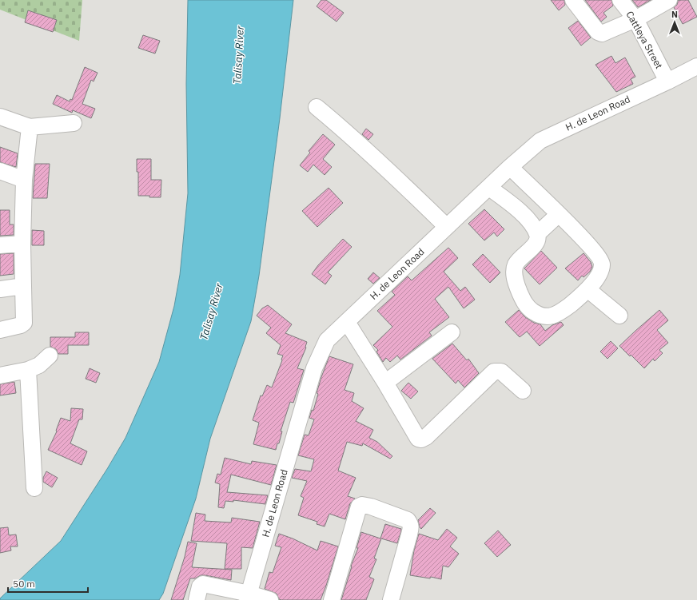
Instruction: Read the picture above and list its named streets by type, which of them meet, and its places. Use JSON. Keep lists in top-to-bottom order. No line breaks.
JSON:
{"streets":{"street":["Cattleya Street","H. de Leon Road"]},"crossings":[["Cattleya Street","H. de Leon Road"]],"water":["Talisay River"],"scale_bar":"50 m","north":"top"}
